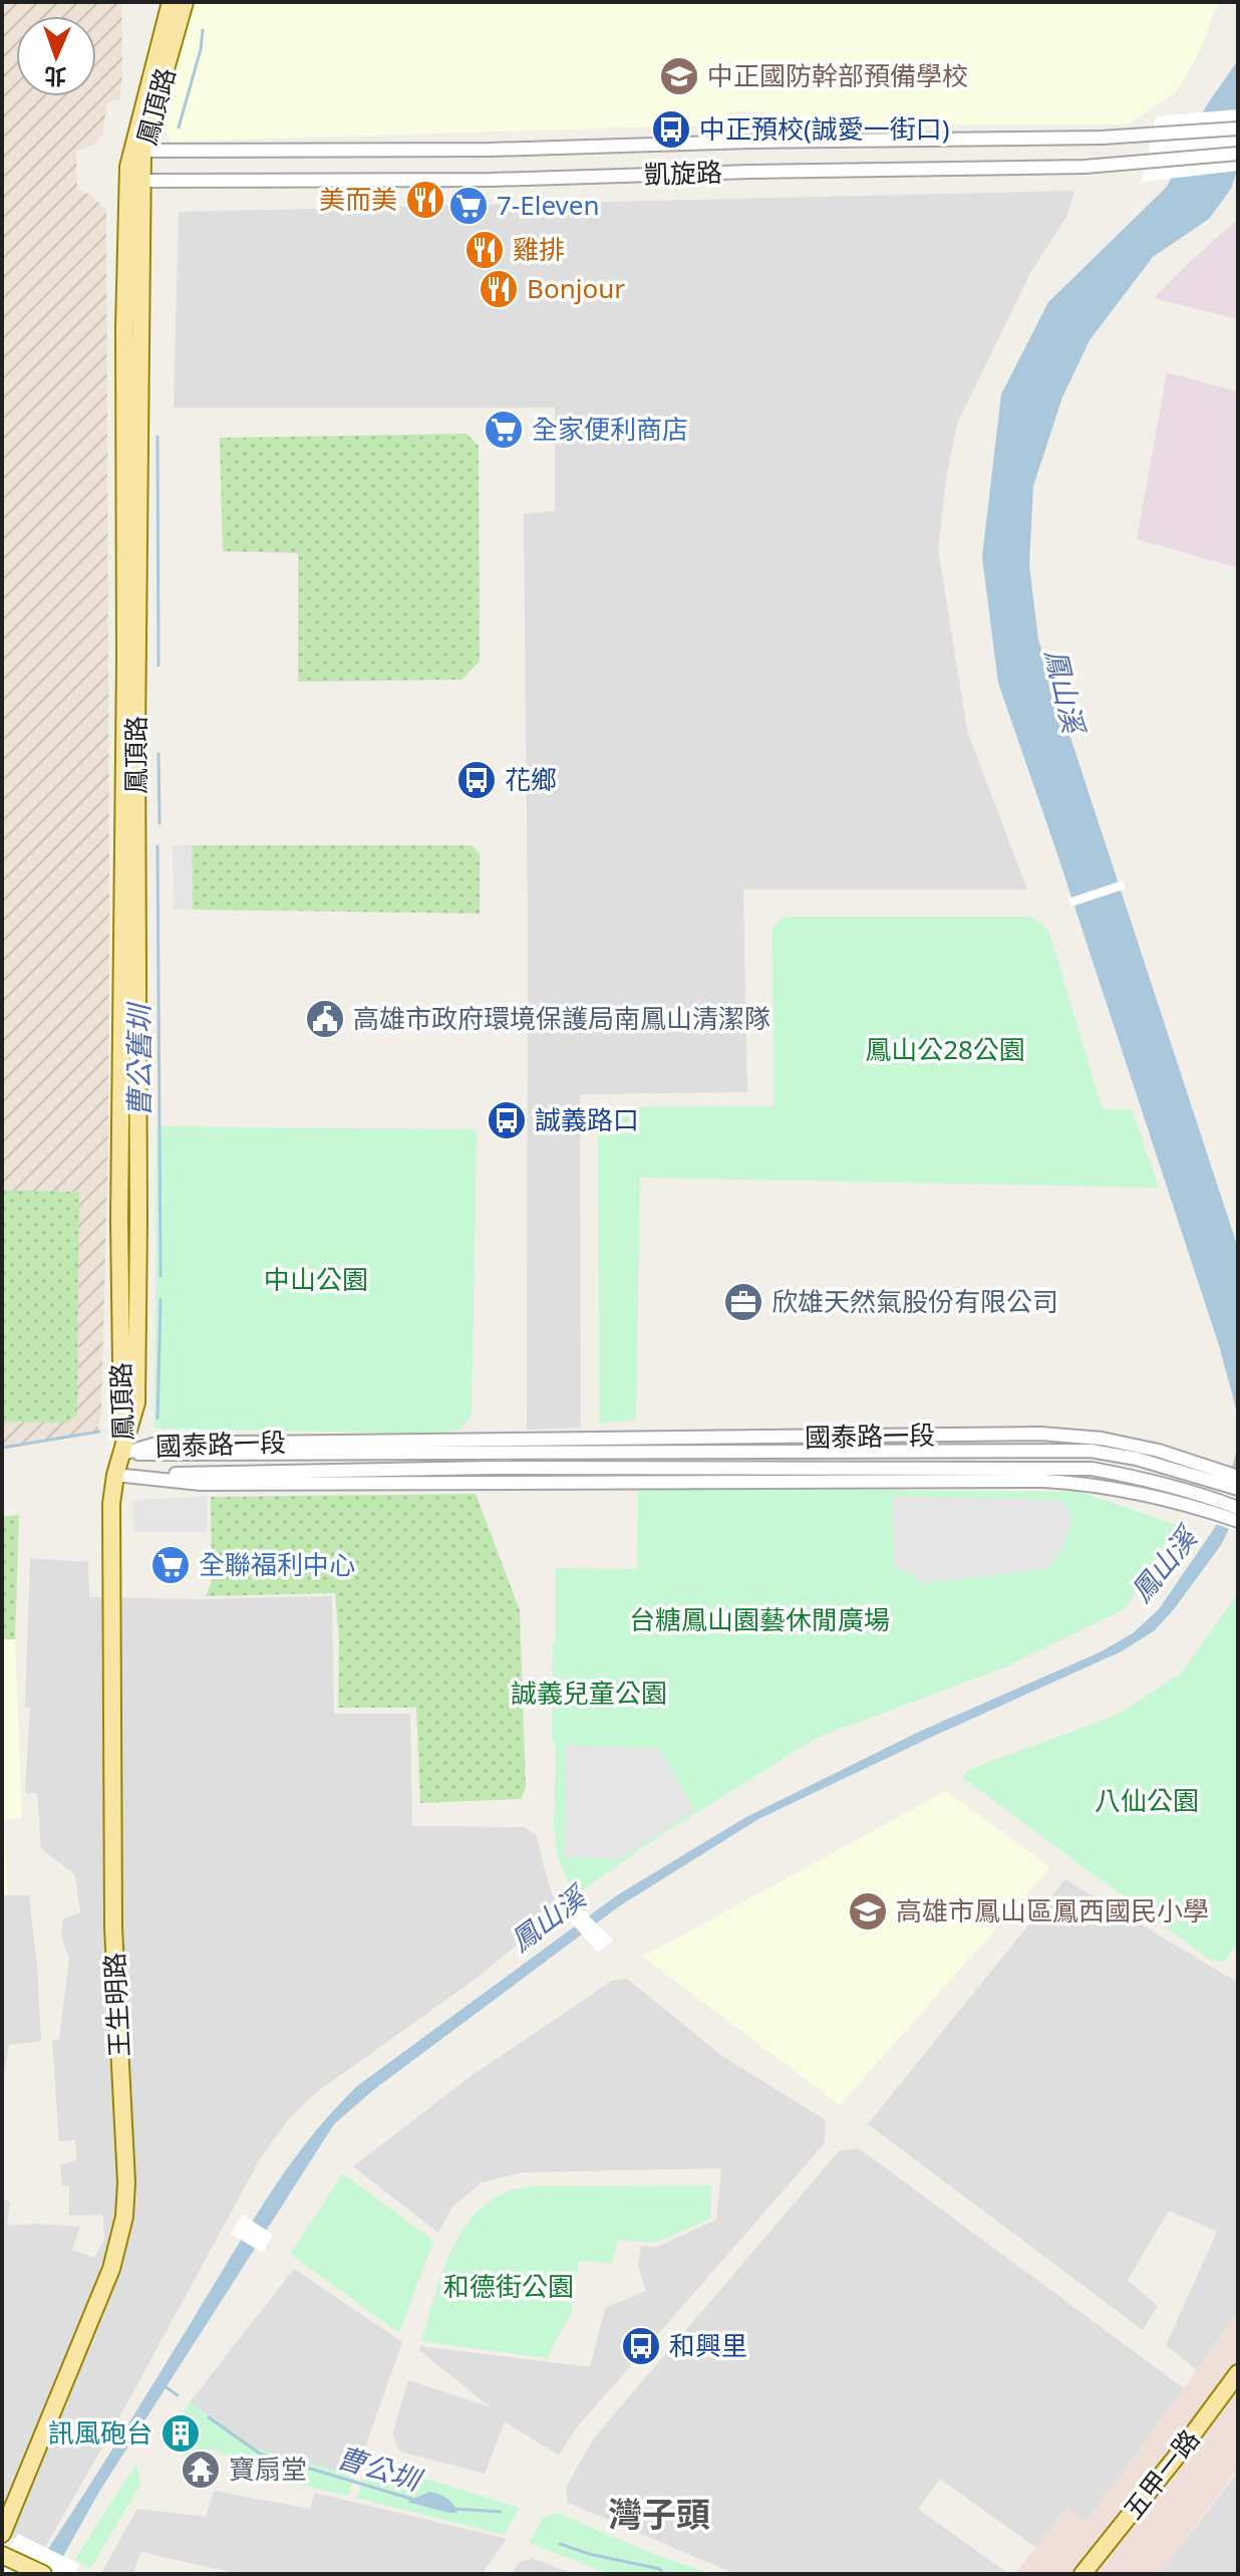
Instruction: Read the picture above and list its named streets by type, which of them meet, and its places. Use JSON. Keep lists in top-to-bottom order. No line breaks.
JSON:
{"streets":{"main road":["鳳頂路","王生明路","五甲一路"],"street":["凱旋路","國泰路一段"]},"crossings":[["鳳頂路","凱旋路"],["鳳頂路","國泰路一段"],["鳳頂路","王生明路"],["國泰路一段","王生明路"]],"districts":["灣子頭"],"water":["鳳山溪","曹公舊圳","曹公圳"],"parks":["鳳山公28公園","中山公園","台糖鳳山園藝休閒廣場","誠義兒童公園","八仙公園","和德街公園"],"places":{"school or university":["中正國防幹部預備學校","高雄市鳳山區鳳西國民小學"],"bus stop":["中正預校(誠愛一街口)","花鄉","誠義路口","和興里"],"restaurant":["美而美","雞排","Bonjour"],"supermarket":["7-Eleven","全家便利商店","全聯福利中心"],"public building":["高雄市政府環境保護局南鳳山清潔隊"],"office":["欣雄天然氣股份有限公司"],"building":["訊風砲台"],"temple":["寶扇堂"]},"north":"bottom"}
